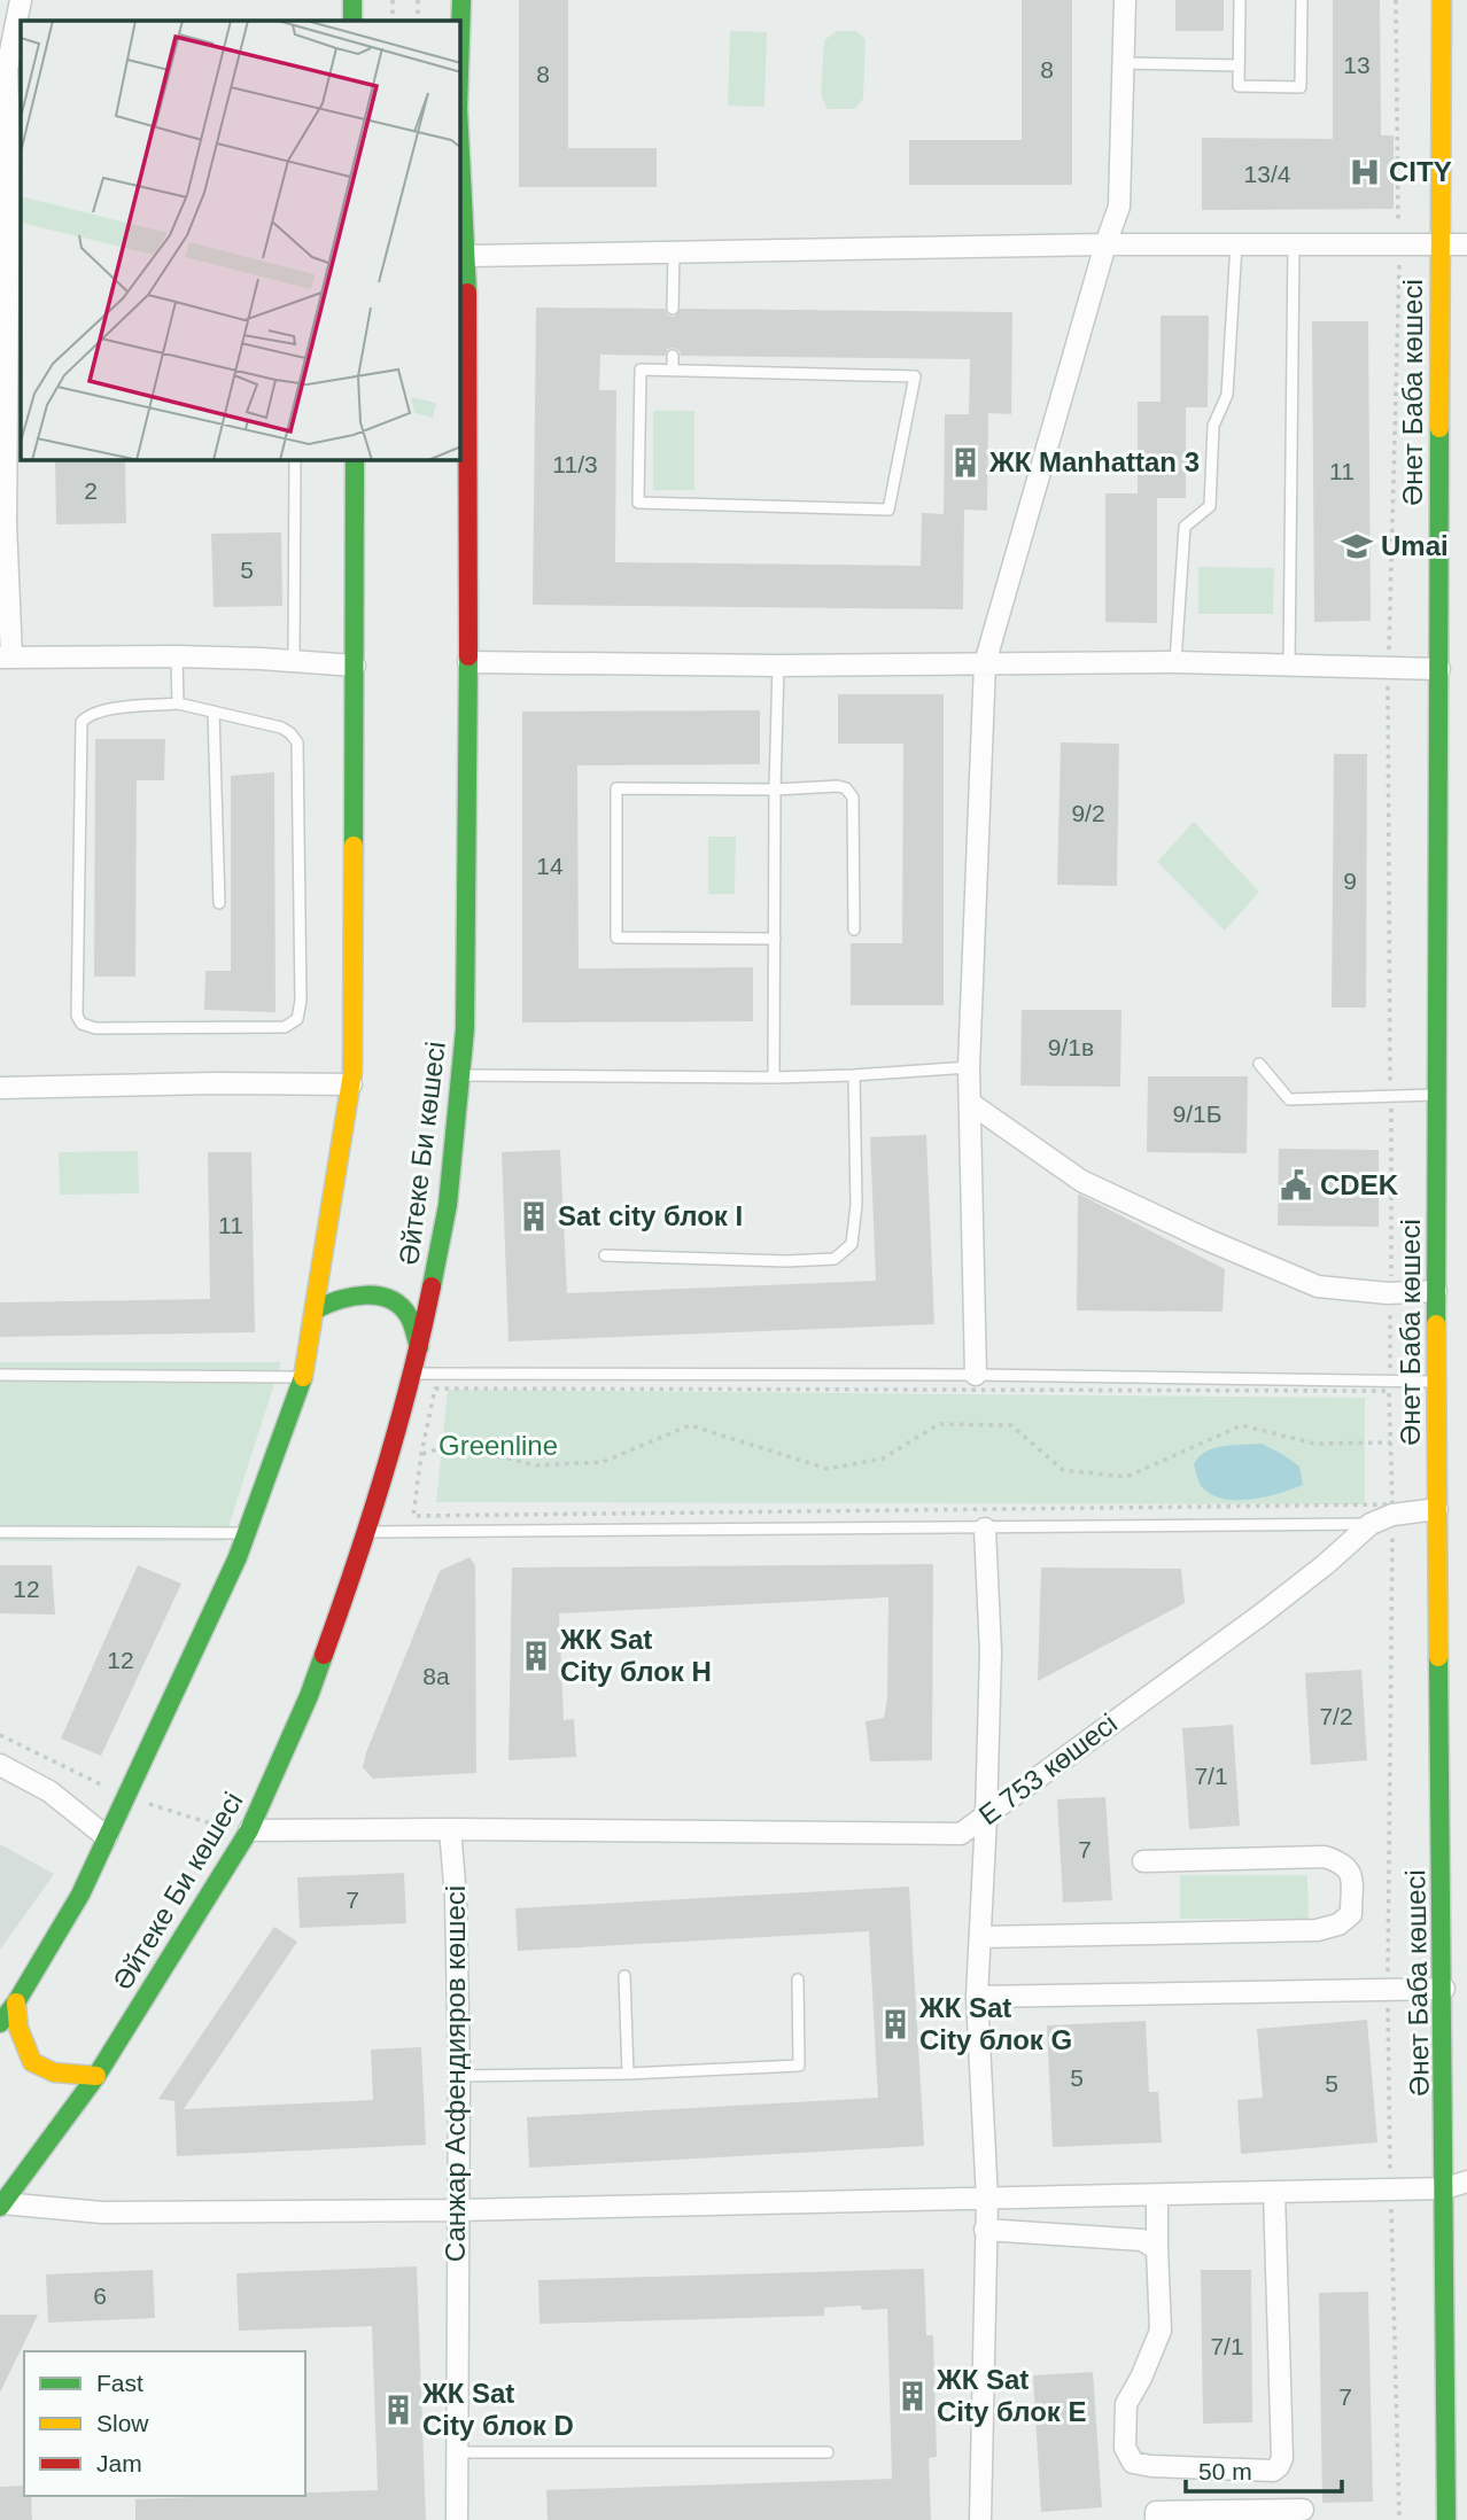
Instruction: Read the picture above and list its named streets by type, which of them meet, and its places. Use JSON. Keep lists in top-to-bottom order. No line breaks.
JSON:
{"streets":{"street":["Әнет Баба көшесі","Әйтеке Би көшесі","Е 753 көшесі","Санжар Асфендияров көшесі"]},"crossings":[["Әнет Баба көшесі","Е 753 көшесі"],["Е 753 көшесі","Санжар Асфендияров көшесі"]],"parks":["Greenline"],"places":{"hospital":["CITY"],"building":["ЖК Manhattan 3","Sat city блок I","ЖК Sat City блок H","ЖК Sat City блок G","ЖК Sat City блок E","ЖК Sat City блок D"],"school or university":["Umai"],"public building":["CDEK"]},"house_numbers":["13","8","8","13/4","11/3","11","2","5","9/2","14","9","9/1в","9/1Б","11","12","12","8а","7/2","7/1","7","7","5","5","6","7/1","7"],"legend":["Fast","Slow","Jam"],"scale_bar":"50 m"}
